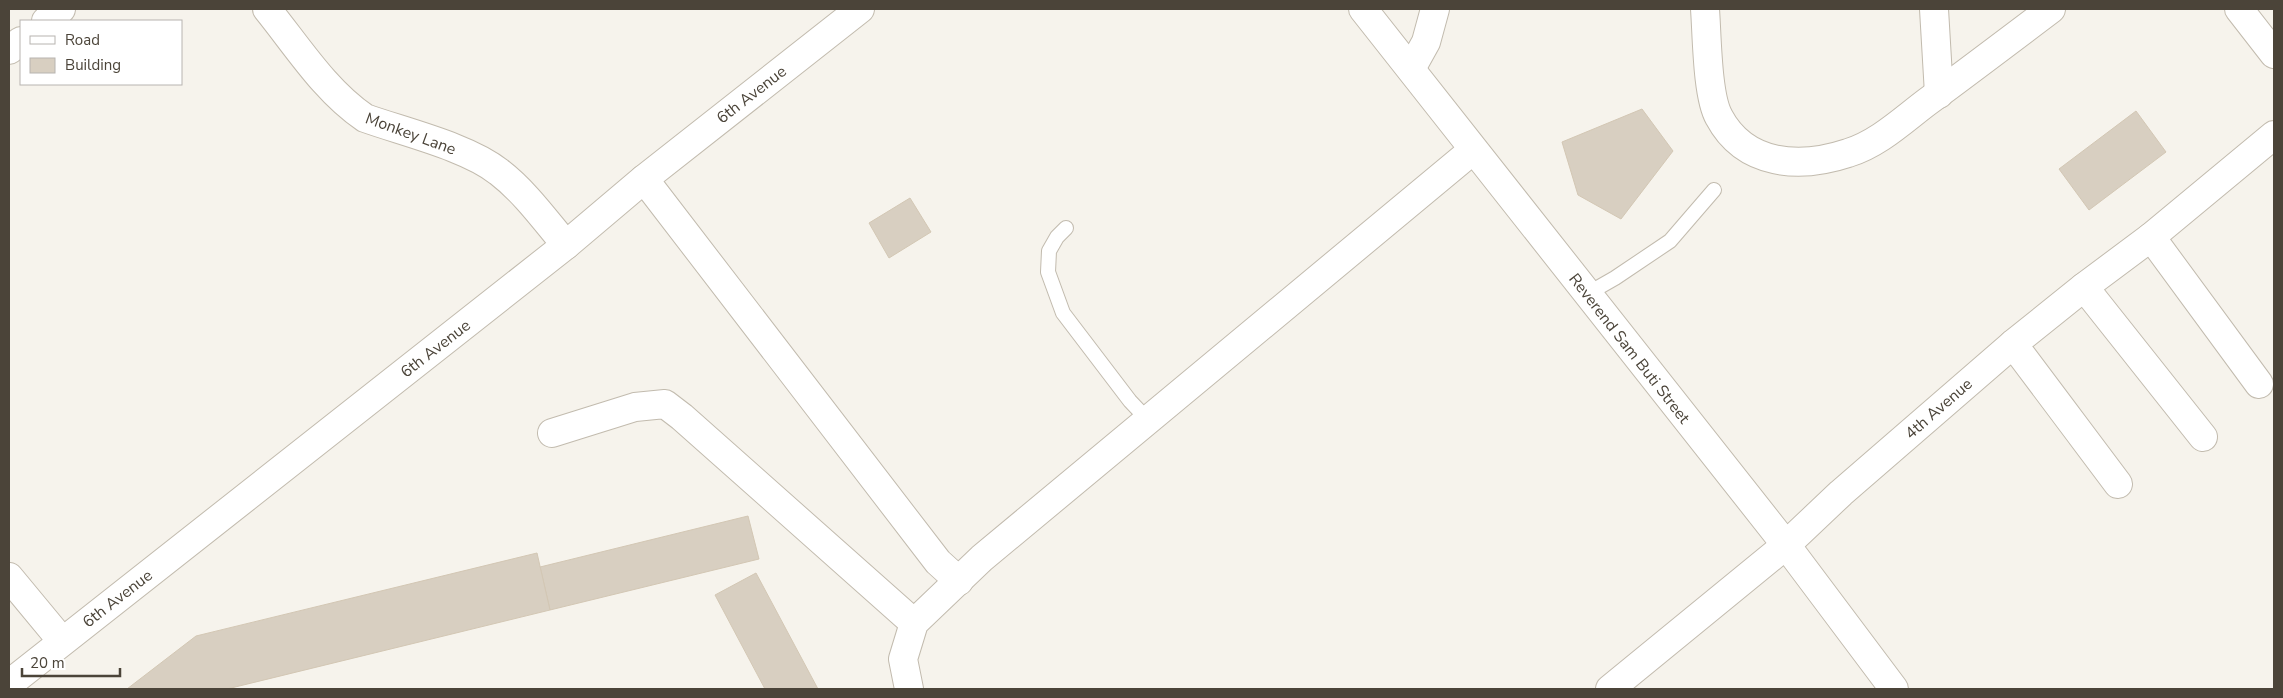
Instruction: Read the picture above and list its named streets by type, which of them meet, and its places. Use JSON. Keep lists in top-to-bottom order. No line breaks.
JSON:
{"streets":{"street":["6th Avenue","Monkey Lane","Reverend Sam Buti Street","4th Avenue"]},"crossings":[["6th Avenue","Monkey Lane"],["Reverend Sam Buti Street","4th Avenue"]],"legend":["Road","Building"],"scale_bar":"20 m"}
